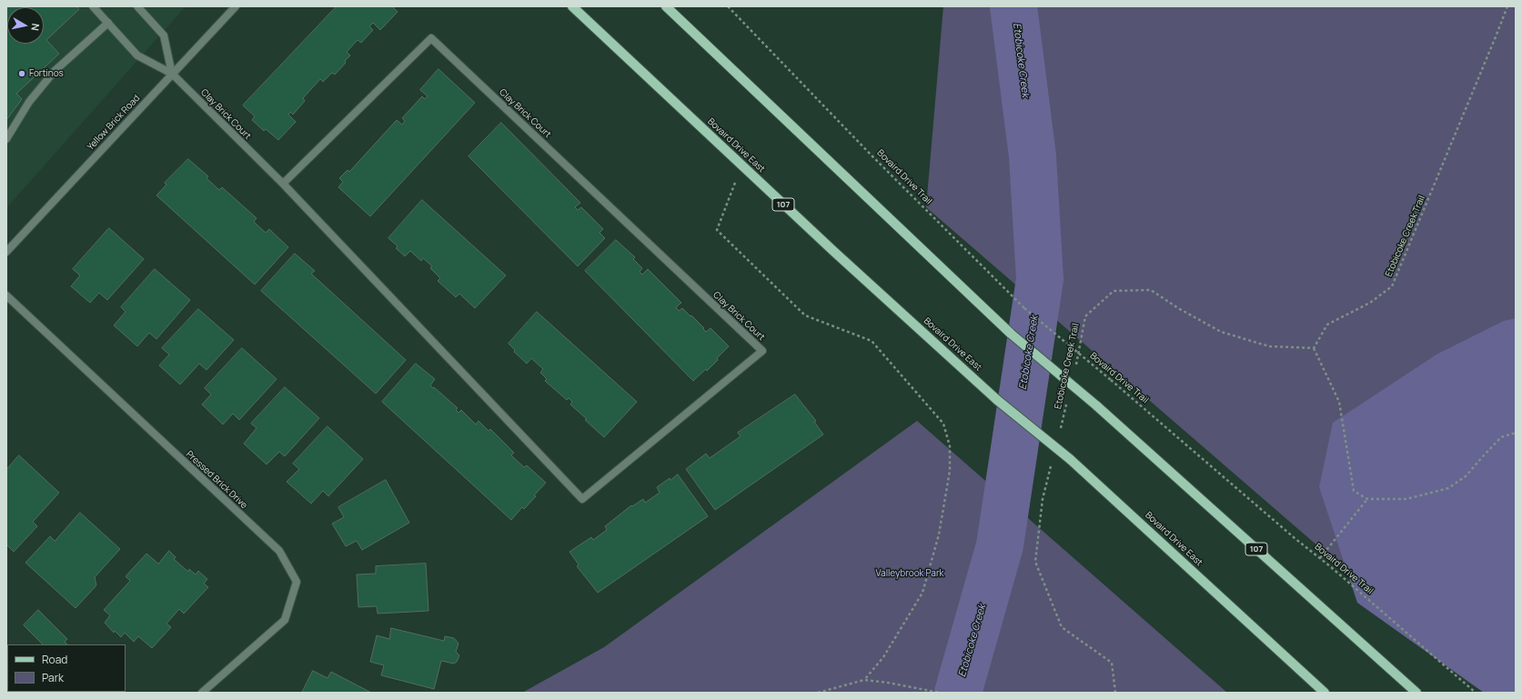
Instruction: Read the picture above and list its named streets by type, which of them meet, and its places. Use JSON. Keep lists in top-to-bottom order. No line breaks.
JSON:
{"streets":{"main road":["Bovaird Drive East","107"],"street":["Clay Brick Court","Yellow Brick Road","Pressed Brick Drive"],"path":["Bovaird Drive Trail","Etobicoke Creek Trail"]},"crossings":[["Clay Brick Court","Yellow Brick Road"]],"water":["Etobicoke Creek"],"parks":["Valleybrook Park"],"places":["Fortinos"],"legend":["Road","Park"],"north":"right"}
